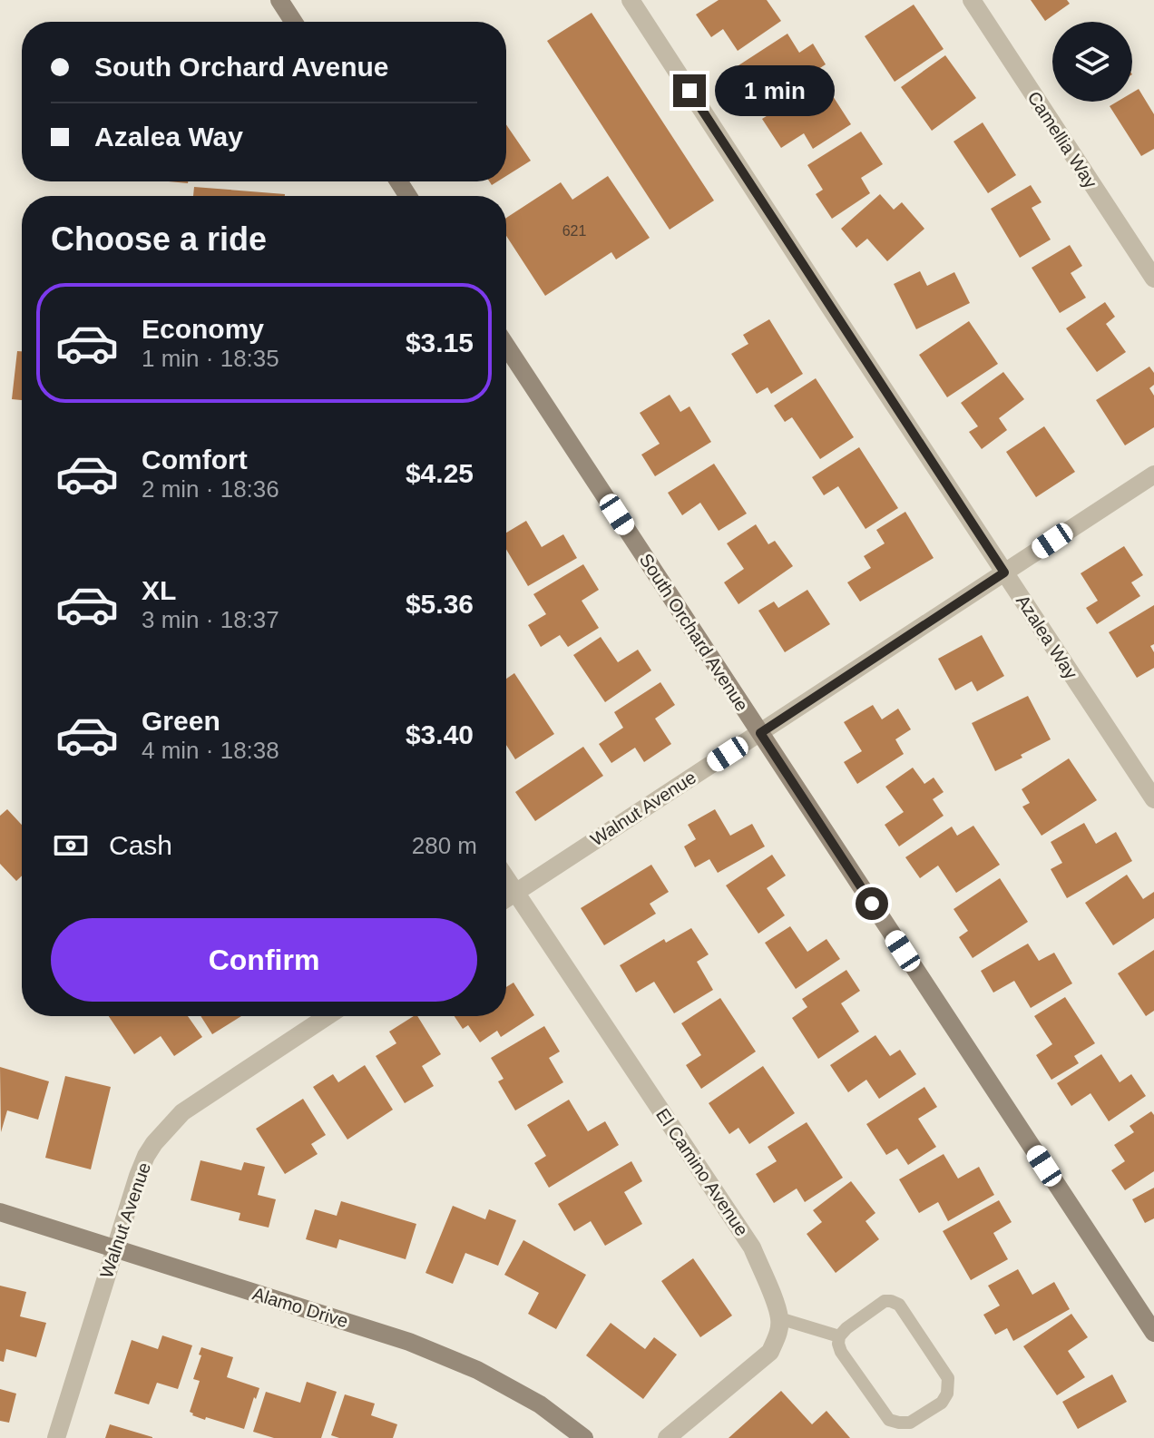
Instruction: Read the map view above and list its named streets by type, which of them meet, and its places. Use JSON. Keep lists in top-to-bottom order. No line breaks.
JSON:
{"streets":{"street":["Camellia Way","South Orchard Avenue","Azalea Way","Walnut Avenue","El Camino Avenue","Alamo Drive"]},"crossings":[["South Orchard Avenue","Walnut Avenue"],["Azalea Way","Walnut Avenue"],["Walnut Avenue","El Camino Avenue"],["Walnut Avenue","Alamo Drive"]],"house_numbers":["621"],"page":{"banner":["South Orchard Avenue","Azalea Way"],"bubble":"1 min","heading":"Choose a ride","list":[{"name":"Economy","note":"1 min · 18:35","value":"$3.15"},{"name":"Comfort","note":"2 min · 18:36","value":"$4.25"},{"name":"XL","note":"3 min · 18:37","value":"$5.36"},{"name":"Green","note":"4 min · 18:38","value":"$3.40"}],"pay":["Cash","280 m"],"buttons":"Confirm"}}
